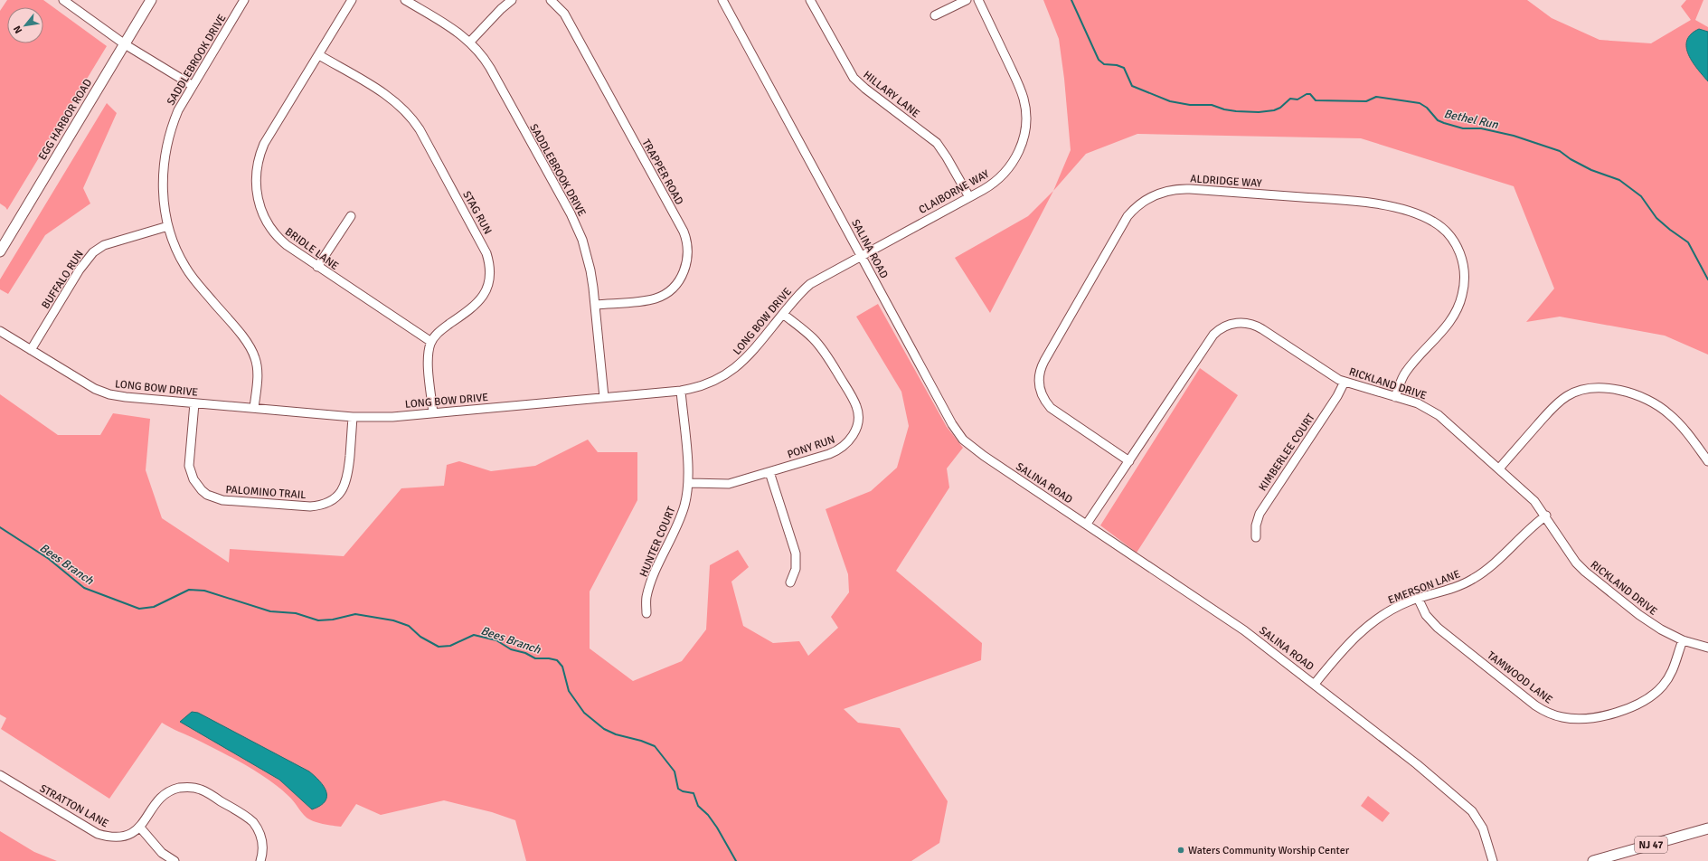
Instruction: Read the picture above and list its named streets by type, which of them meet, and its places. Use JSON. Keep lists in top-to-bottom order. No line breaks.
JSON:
{"streets":{"main road":["EGG HARBOR ROAD","NJ 47"],"street":["SADDLEBROOK DRIVE","HILLARY LANE","TRAPPER ROAD","ALDRIDGE WAY","CLAIBORNE WAY","STAG RUN","BRIDLE LANE","SALINA ROAD","BUFFALO RUN","LONG BOW DRIVE","RICKLAND DRIVE","PONY RUN","KIMBERLEE COURT","PALOMINO TRAIL","HUNTER COURT","EMERSON LANE","TAMWOOD LANE","STRATTON LANE"]},"crossings":[["SADDLEBROOK DRIVE","TRAPPER ROAD"],["SADDLEBROOK DRIVE","BUFFALO RUN"],["SADDLEBROOK DRIVE","LONG BOW DRIVE"],["HILLARY LANE","CLAIBORNE WAY"],["ALDRIDGE WAY","RICKLAND DRIVE"],["CLAIBORNE WAY","SALINA ROAD"],["CLAIBORNE WAY","LONG BOW DRIVE"],["STAG RUN","BRIDLE LANE"],["SALINA ROAD","LONG BOW DRIVE"],["SALINA ROAD","RICKLAND DRIVE"],["SALINA ROAD","EMERSON LANE"],["BUFFALO RUN","LONG BOW DRIVE"],["LONG BOW DRIVE","PONY RUN"],["LONG BOW DRIVE","PALOMINO TRAIL"],["LONG BOW DRIVE","HUNTER COURT"],["RICKLAND DRIVE","KIMBERLEE COURT"],["RICKLAND DRIVE","EMERSON LANE"],["RICKLAND DRIVE","TAMWOOD LANE"],["PONY RUN","HUNTER COURT"],["EMERSON LANE","TAMWOOD LANE"]],"water":["Bethel Run","Bees Branch"],"places":["Waters Community Worship Center"],"north":"bottom left"}
